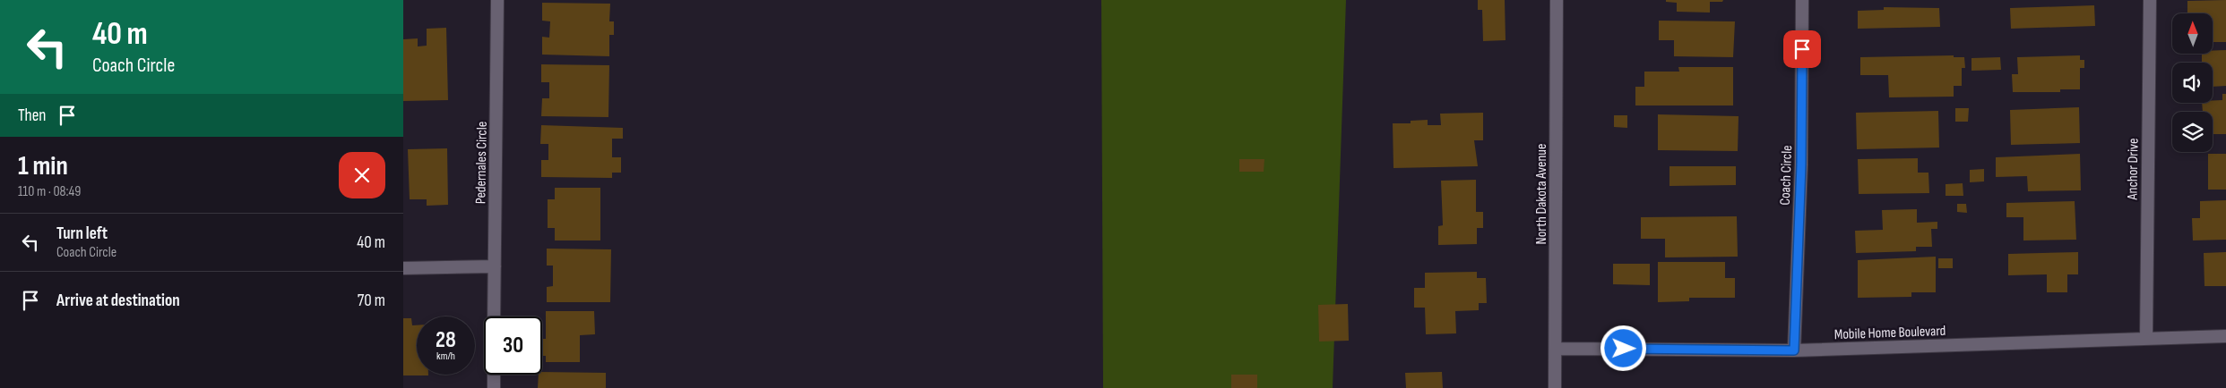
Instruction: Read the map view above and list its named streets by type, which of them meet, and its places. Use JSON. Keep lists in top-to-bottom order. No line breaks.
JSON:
{"streets":{"street":["Pedernales Circle","Anchor Drive","Coach Circle","North Dakota Avenue","Mobile Home Boulevard"]},"crossings":[["Anchor Drive","Mobile Home Boulevard"],["Coach Circle","Mobile Home Boulevard"],["North Dakota Avenue","Mobile Home Boulevard"]],"north":"top","page":{"turn":["40 m","Coach Circle"],"then":"Then","heading":["1 min","110 m · 08:49"],"list":[{"name":"Turn left","note":"Coach Circle","value":"40 m"},{"name":"Arrive at destination","value":"70 m"}],"speed":"28 km/h","limit":"30"}}
